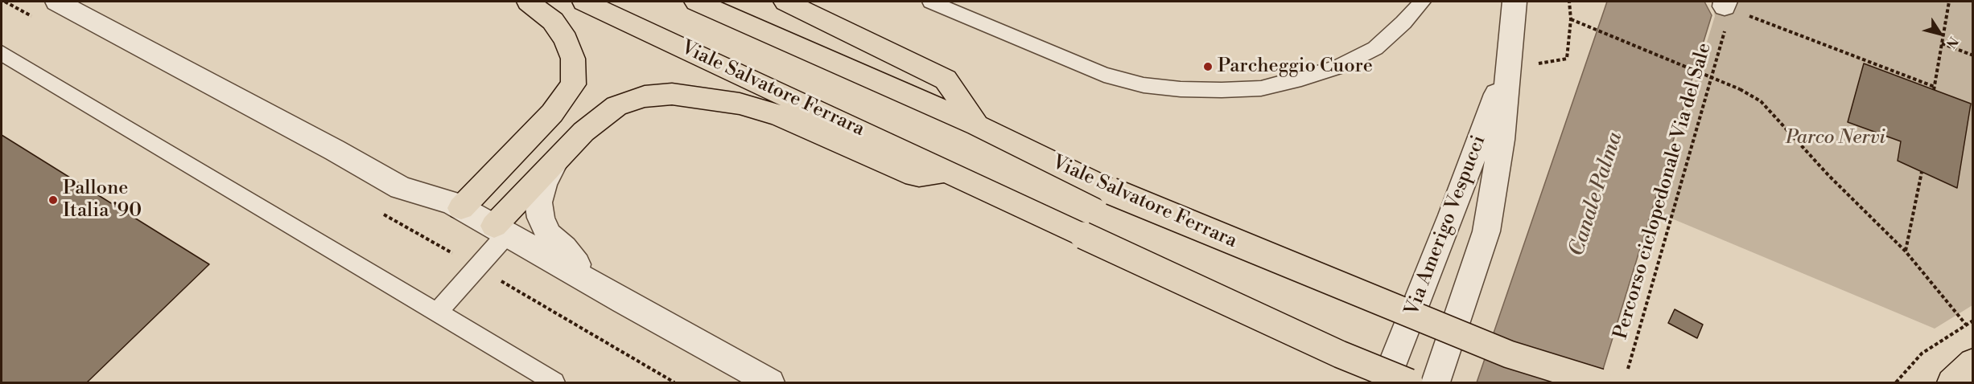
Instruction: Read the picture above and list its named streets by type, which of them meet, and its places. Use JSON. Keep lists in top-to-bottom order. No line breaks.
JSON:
{"streets":{"highway":["Viale Salvatore Ferrara"],"street":["Via Amerigo Vespucci"],"path":["Percorso ciclopedonale Via del Sale"]},"water":["Canale Palma"],"parks":["Parco Nervi"],"places":["Parcheggio Cuore","Pallone Italia '90"],"north":"bottom right"}
